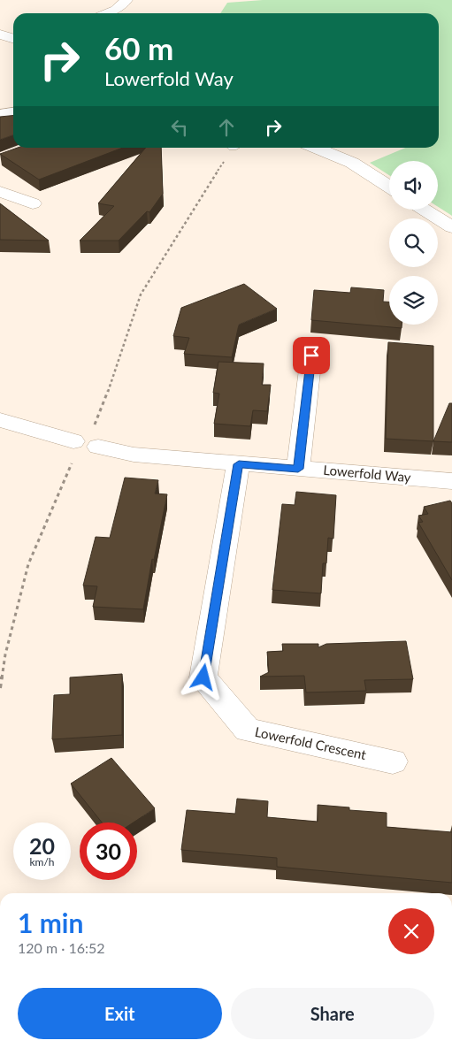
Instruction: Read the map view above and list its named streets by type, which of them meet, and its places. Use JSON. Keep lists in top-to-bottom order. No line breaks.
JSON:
{"streets":{"street":["Lowerfold Way","Lowerfold Crescent"]},"crossings":[["Lowerfold Way","Lowerfold Crescent"]],"page":{"turn":["60 m","Lowerfold Way"],"speed":"20 km/h","limit":"30","heading":["1 min","120 m · 16:52"],"buttons":["Exit","Share"]}}
